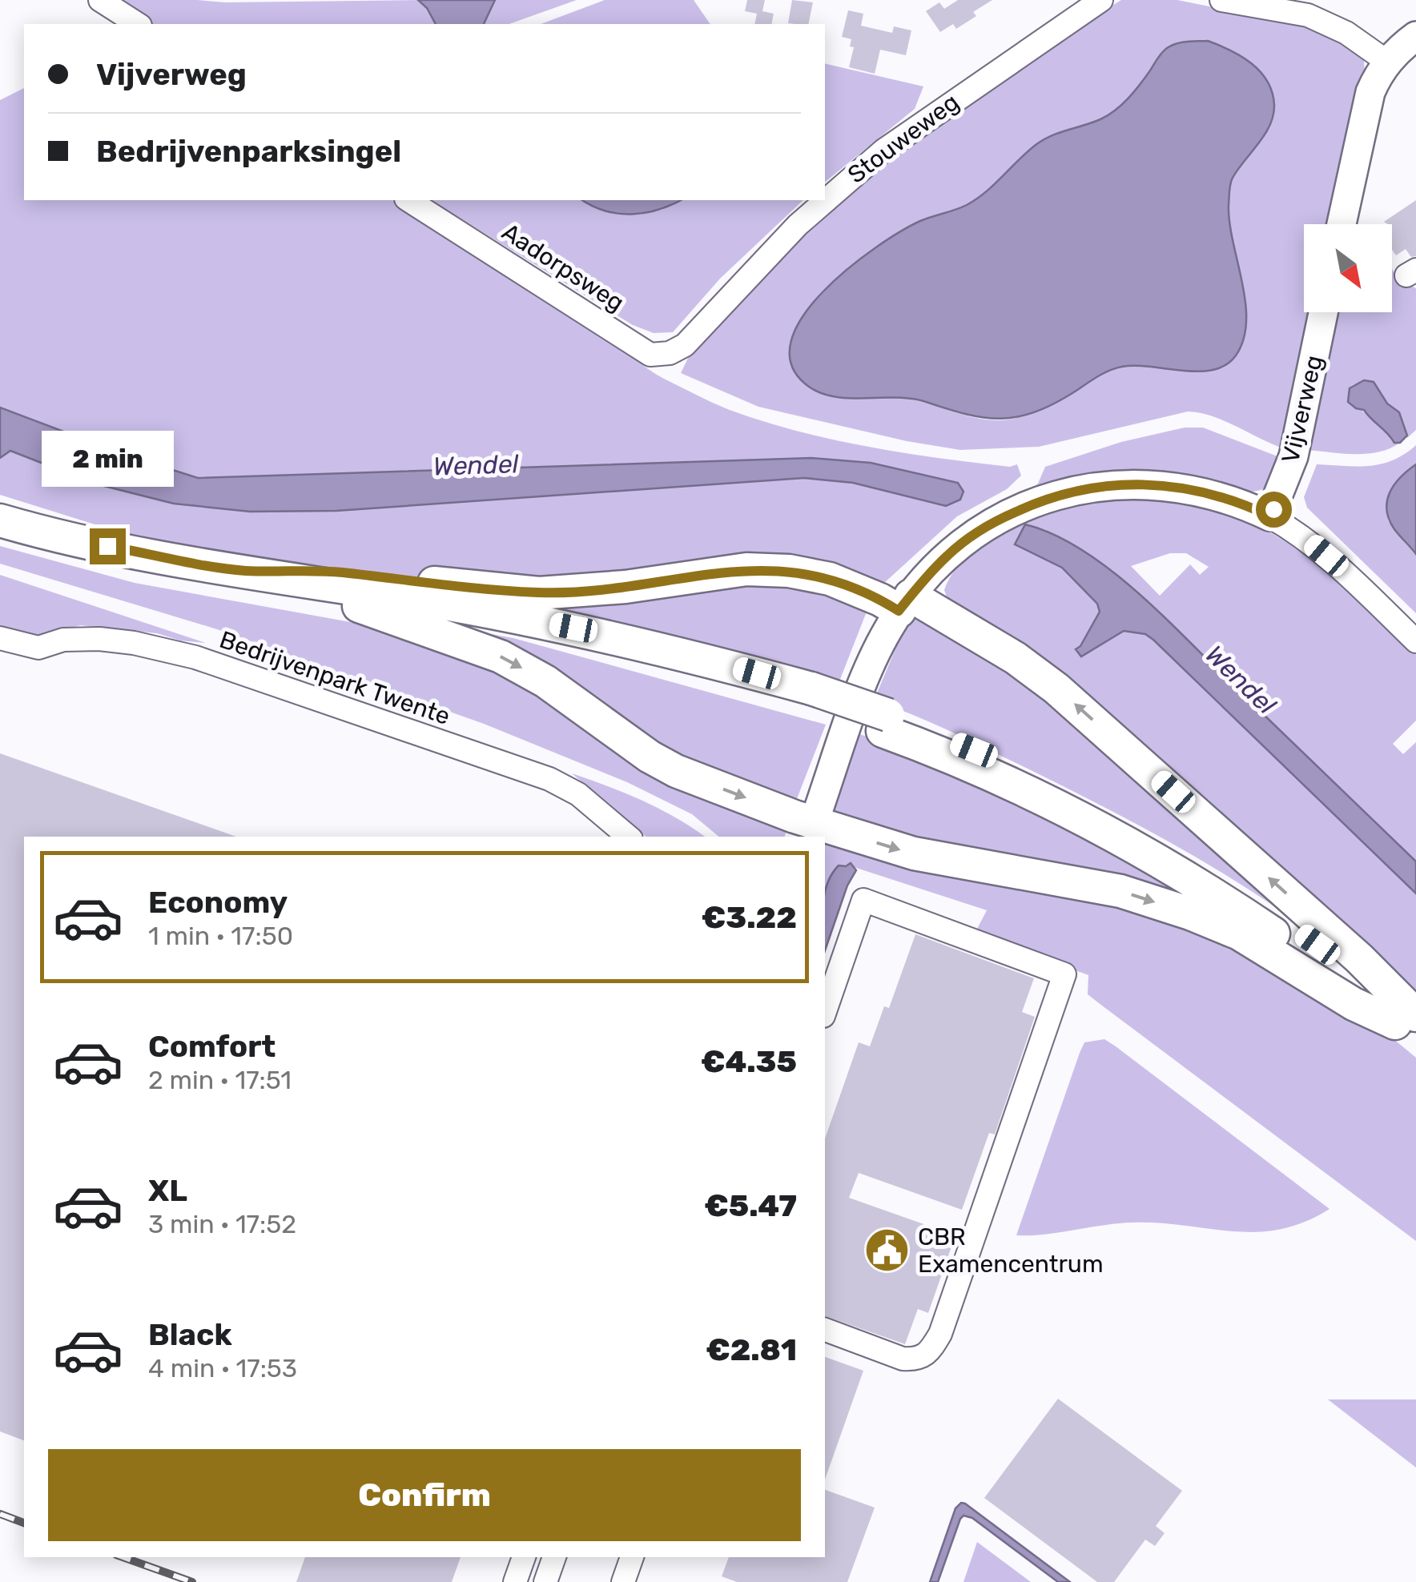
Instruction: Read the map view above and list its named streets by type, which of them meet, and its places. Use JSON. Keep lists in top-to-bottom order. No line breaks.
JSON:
{"streets":{"main road":["Vijverweg"],"street":["Stouweweg","Aadorpsweg","Bedrijvenpark Twente"]},"crossings":[["Stouweweg","Aadorpsweg"]],"water":["Wendel"],"places":{"public building":["CBR Examencentrum"]},"north":"bottom right","page":{"banner":["Vijverweg","Bedrijvenparksingel"],"bubble":"2 min","list":[{"name":"Economy","note":"1 min · 17:50","value":"€3.22"},{"name":"Comfort","note":"2 min · 17:51","value":"€4.35"},{"name":"XL","note":"3 min · 17:52","value":"€5.47"},{"name":"Black","note":"4 min · 17:53","value":"€2.81"}],"buttons":"Confirm"}}
